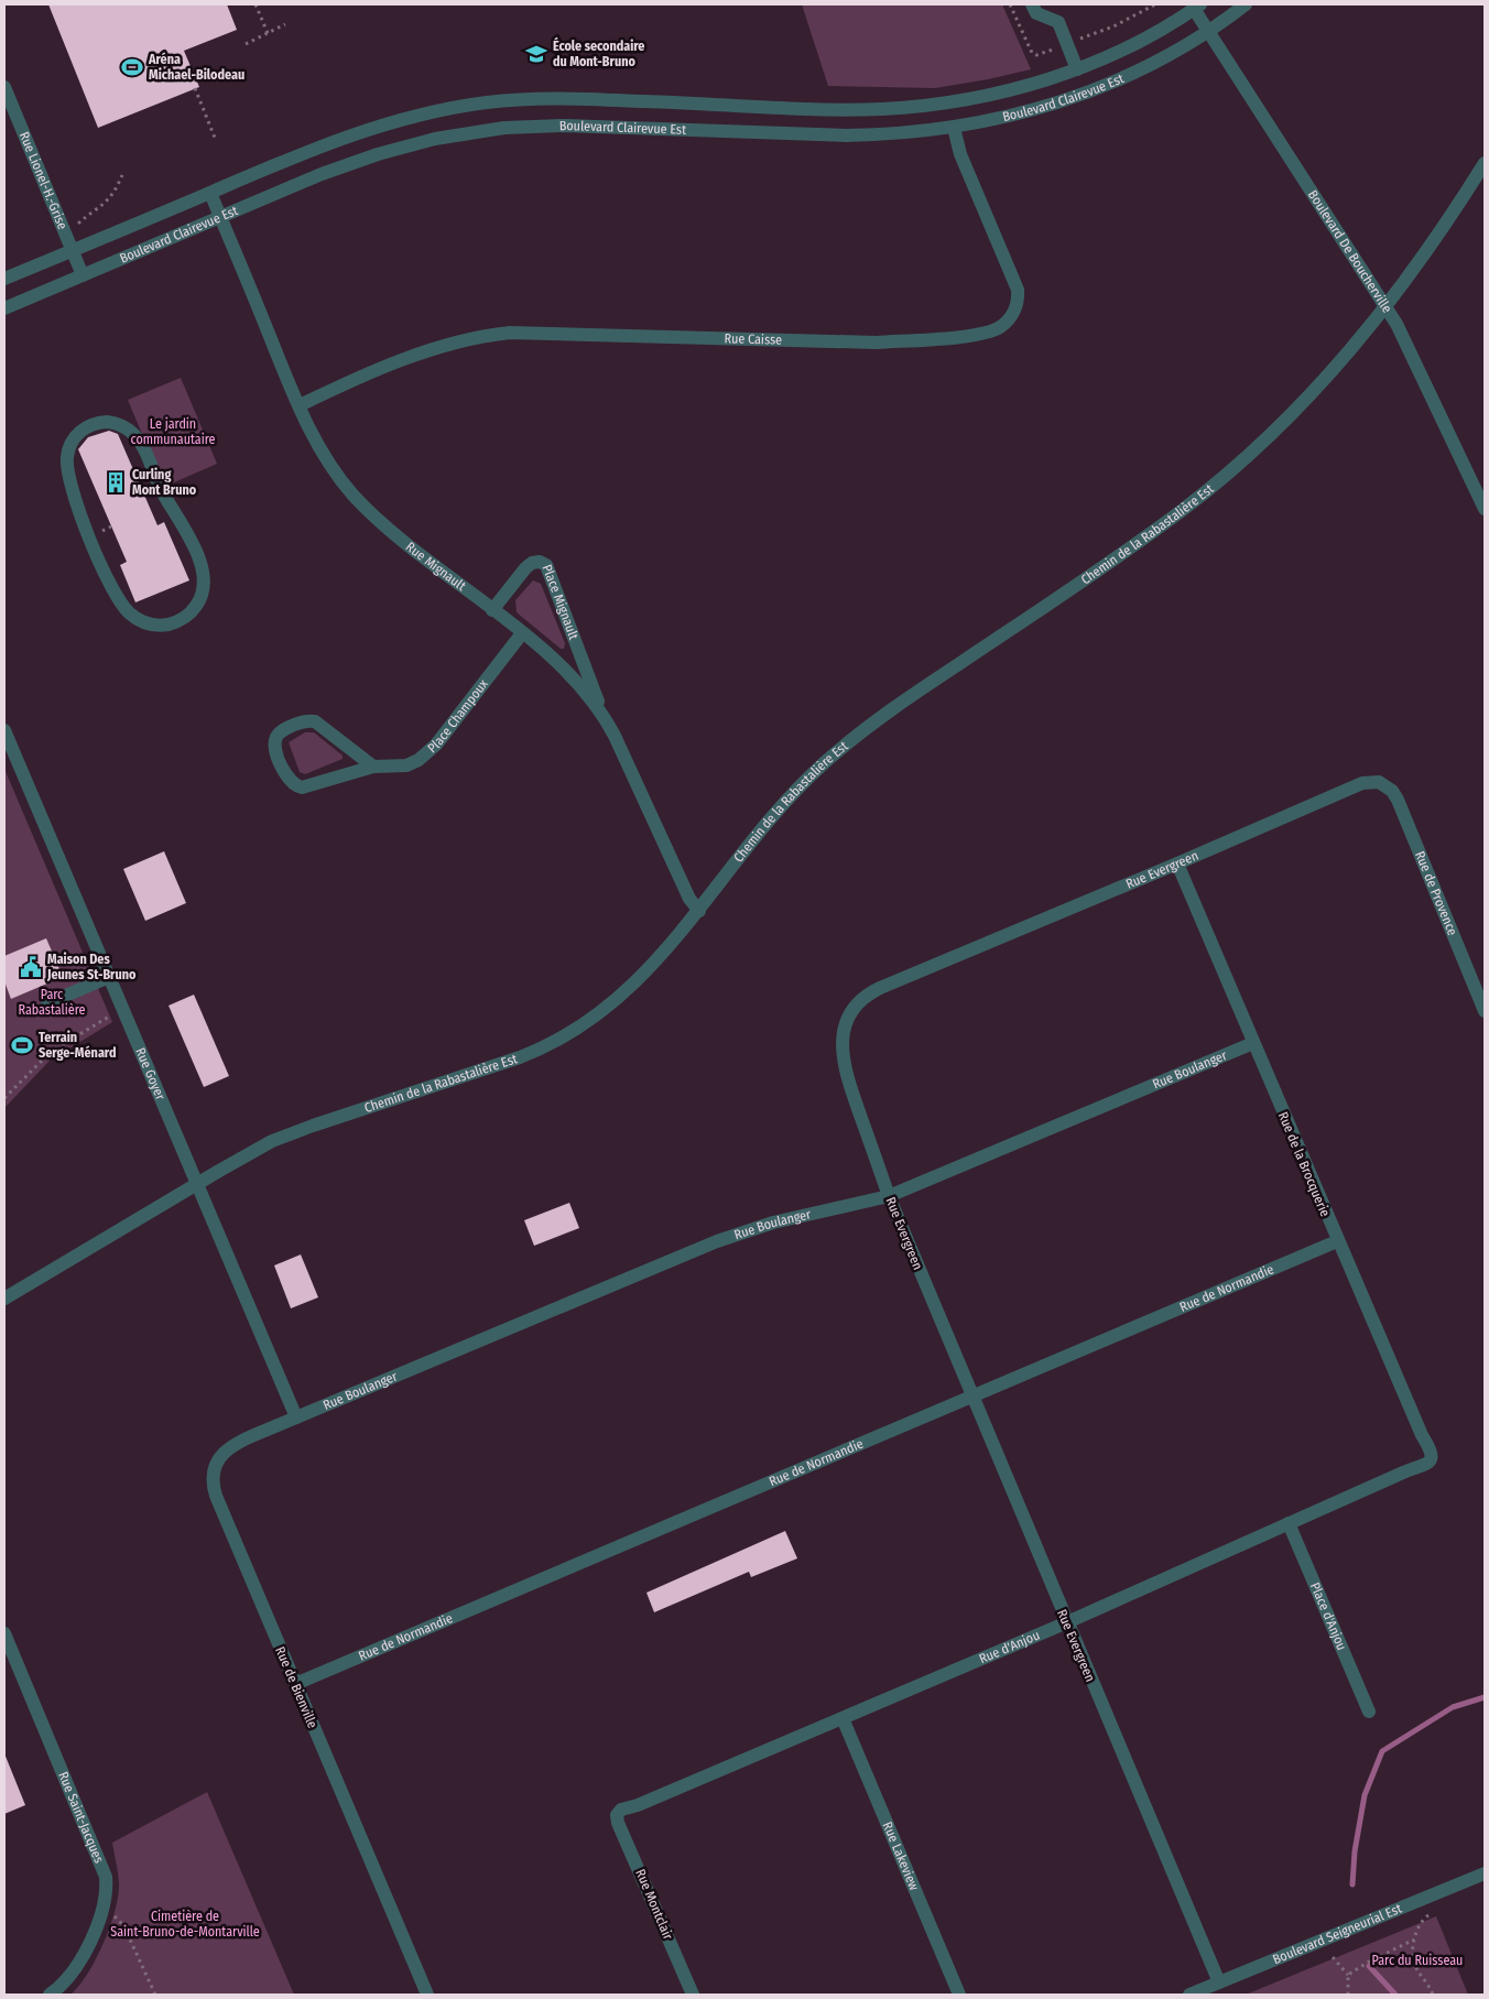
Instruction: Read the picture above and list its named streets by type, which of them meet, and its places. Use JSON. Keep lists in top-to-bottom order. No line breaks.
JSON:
{"streets":{"street":["Boulevard Clairevue Est","Rue Lionel-H.-Grise","Boulevard De Boucherville","Rue Caisse","Chemin de la Rabastalière Est","Rue Mignault","Place Mignault","Place Champoux","Rue Evergreen","Rue de Provence","Rue Boulanger","Rue Goyer","Rue de la Brocquerie","Rue de Normandie","Place d'Anjou","Rue d'Anjou","Rue de Bienville","Rue Saint-Jacques","Rue Lakeview","Rue Montclair","Boulevard Seigneurial Est"]},"crossings":[["Boulevard Clairevue Est","Rue Lionel-H.-Grise"],["Boulevard Clairevue Est","Boulevard De Boucherville"],["Boulevard Clairevue Est","Rue Caisse"],["Boulevard Clairevue Est","Rue Mignault"],["Boulevard De Boucherville","Chemin de la Rabastalière Est"],["Rue Caisse","Rue Mignault"],["Chemin de la Rabastalière Est","Rue Mignault"],["Chemin de la Rabastalière Est","Rue Goyer"],["Rue Mignault","Place Mignault"],["Rue Mignault","Place Champoux"],["Rue Evergreen","Rue de Provence"],["Rue Evergreen","Rue Boulanger"],["Rue Evergreen","Rue de la Brocquerie"],["Rue Evergreen","Rue de Normandie"],["Rue Evergreen","Rue d'Anjou"],["Rue Evergreen","Boulevard Seigneurial Est"],["Rue Boulanger","Rue Goyer"],["Rue Boulanger","Rue de la Brocquerie"],["Rue Boulanger","Rue de Bienville"],["Rue Goyer","Rue de Bienville"],["Rue de la Brocquerie","Rue de Normandie"],["Rue de la Brocquerie","Rue d'Anjou"],["Rue de Normandie","Rue de Bienville"],["Place d'Anjou","Rue d'Anjou"],["Rue d'Anjou","Rue Lakeview"],["Rue d'Anjou","Rue Montclair"]],"parks":["Le jardin communautaire","Parc Rabastalière","Cimetière de Saint-Bruno-de-Montarville","Parc du Ruisseau"],"places":{"school or university":["École secondaire du Mont-Bruno"],"sports":["Aréna Michael-Bilodeau","Terrain Serge-Ménard"],"building":["Curling Mont Bruno"],"public building":["Maison Des Jeunes St-Bruno"]}}
